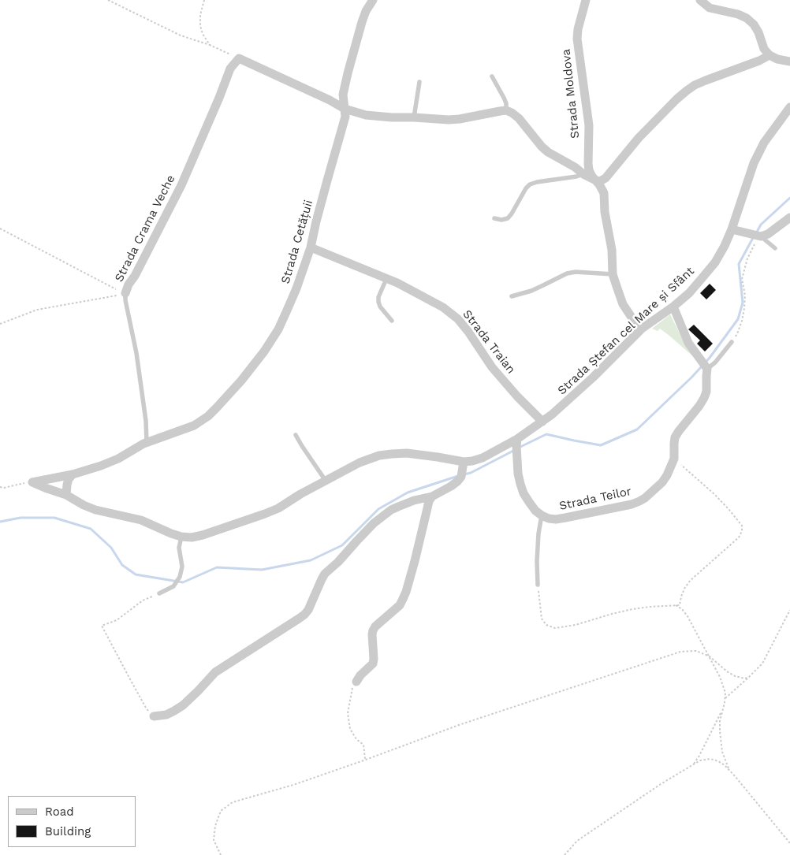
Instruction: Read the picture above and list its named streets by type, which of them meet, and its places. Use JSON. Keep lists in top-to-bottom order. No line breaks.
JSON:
{"streets":{"street":["Strada Moldova","Strada Crama Veche","Strada Cetățuii","Strada Ștefan cel Mare și Sfânt","Strada Traian","Strada Teilor"]},"crossings":[["Strada Moldova","Strada Ștefan cel Mare și Sfânt"],["Strada Crama Veche","Strada Cetățuii"],["Strada Cetățuii","Strada Ștefan cel Mare și Sfânt"],["Strada Cetățuii","Strada Traian"],["Strada Ștefan cel Mare și Sfânt","Strada Traian"]],"legend":["Road","Building"]}
